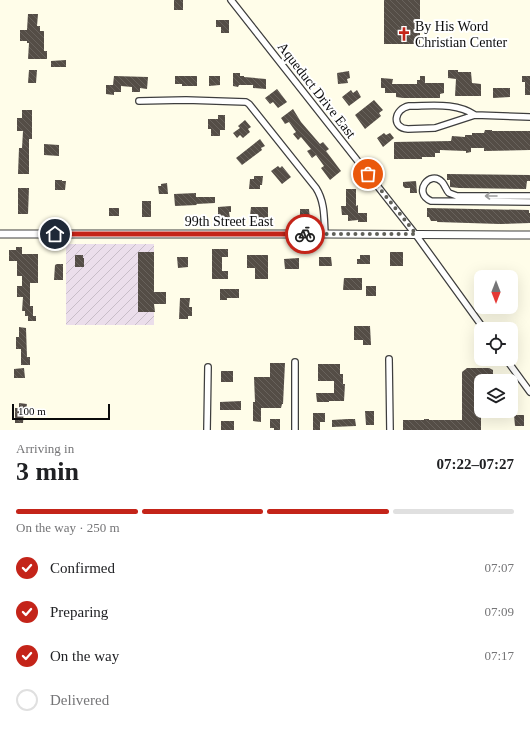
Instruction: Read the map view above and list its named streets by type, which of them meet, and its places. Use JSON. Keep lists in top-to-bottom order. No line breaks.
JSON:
{"streets":{"street":["Aqueduct Drive East","99th Street East"]},"crossings":[["Aqueduct Drive East","99th Street East"]],"places":{"church":["By His Word Christian Center"]},"scale_bar":"100 m","north":"bottom","page":{"scale":"100 m","heading":["3 min","Arriving in","07:22–07:27"],"bar":"On the way · 250 m","list":[["Confirmed","07:07"],["Preparing","07:09"],["On the way","07:17"],"Delivered"]}}
